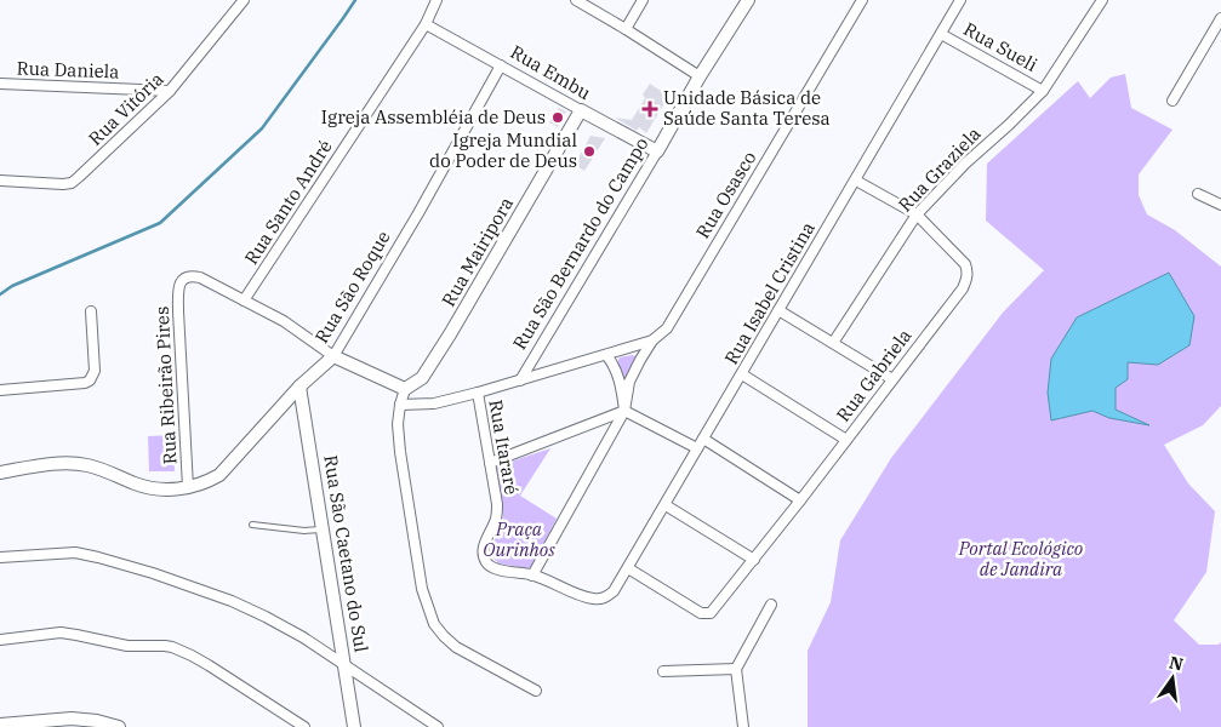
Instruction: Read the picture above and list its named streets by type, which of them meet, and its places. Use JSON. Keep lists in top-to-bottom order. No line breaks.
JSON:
{"streets":{"street":["Rua Sueli","Rua Daniela","Rua Embu","Rua Vitória","Rua Graziela","Rua Osasco","Rua Santo André","Rua São Bernardo do Campo","Rua Mairipora","Rua São Roque","Rua Isabel Cristina","Rua Gabriela","Rua Ribeirão Pires","Rua Itararé","Rua São Caetano do Sul"]},"crossings":[["Rua Sueli","Rua Graziela"],["Rua Sueli","Rua Isabel Cristina"],["Rua Daniela","Rua Vitória"],["Rua Embu","Rua Santo André"],["Rua Embu","Rua São Bernardo do Campo"],["Rua Embu","Rua Mairipora"],["Rua Embu","Rua São Roque"],["Rua Graziela","Rua Gabriela"],["Rua Osasco","Rua São Bernardo do Campo"],["Rua Osasco","Rua Isabel Cristina"],["Rua Osasco","Rua Itararé"],["Rua Santo André","Rua Ribeirão Pires"],["Rua São Roque","Rua Ribeirão Pires"],["Rua São Roque","Rua São Caetano do Sul"],["Rua Isabel Cristina","Rua Gabriela"],["Rua Isabel Cristina","Rua Itararé"]],"parks":["Praça Ourinhos","Portal Ecológico de Jandira"],"places":{"health":["Unidade Básica de Saúde Santa Teresa"],"other":["Igreja Assembléia de Deus","Igreja Mundial do Poder de Deus"]},"north":"top"}
